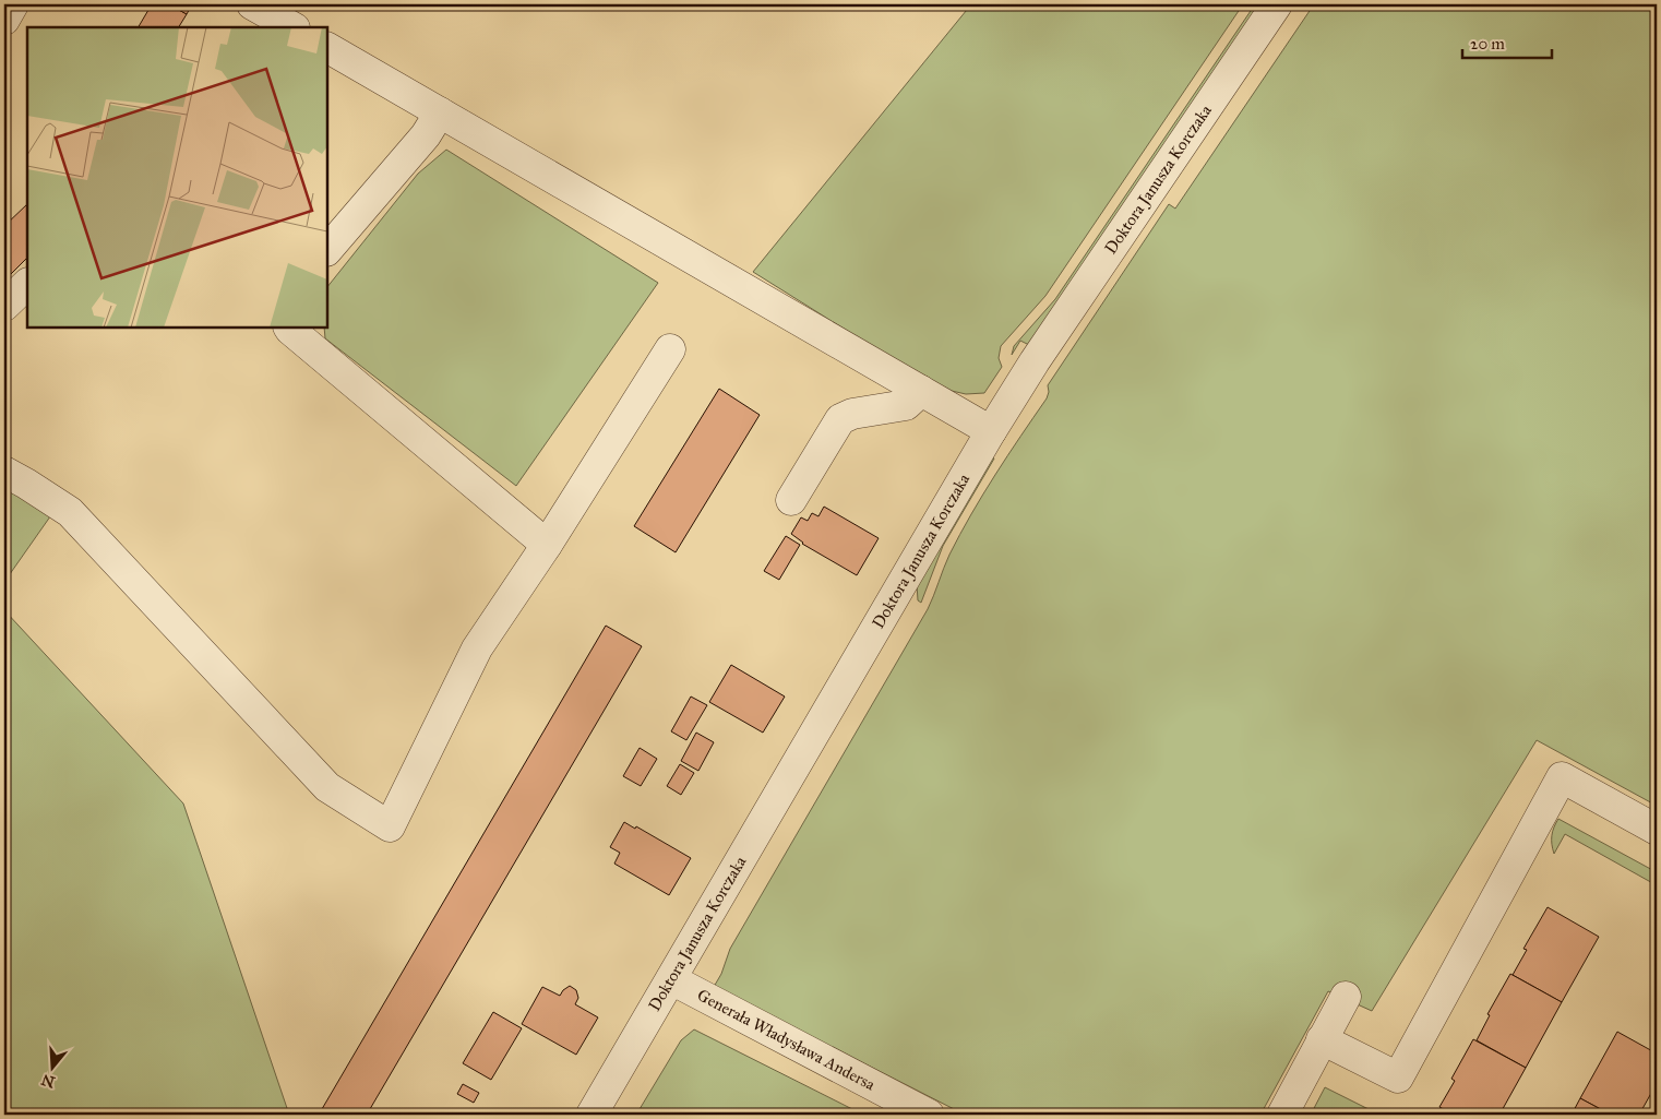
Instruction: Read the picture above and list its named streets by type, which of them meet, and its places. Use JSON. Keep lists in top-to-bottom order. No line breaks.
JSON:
{"streets":{"street":["Doktora Janusza Korczaka","Generała Władysława Andersa"]},"crossings":[["Doktora Janusza Korczaka","Generała Władysława Andersa"]],"scale_bar":"20 m","north":"bottom"}
